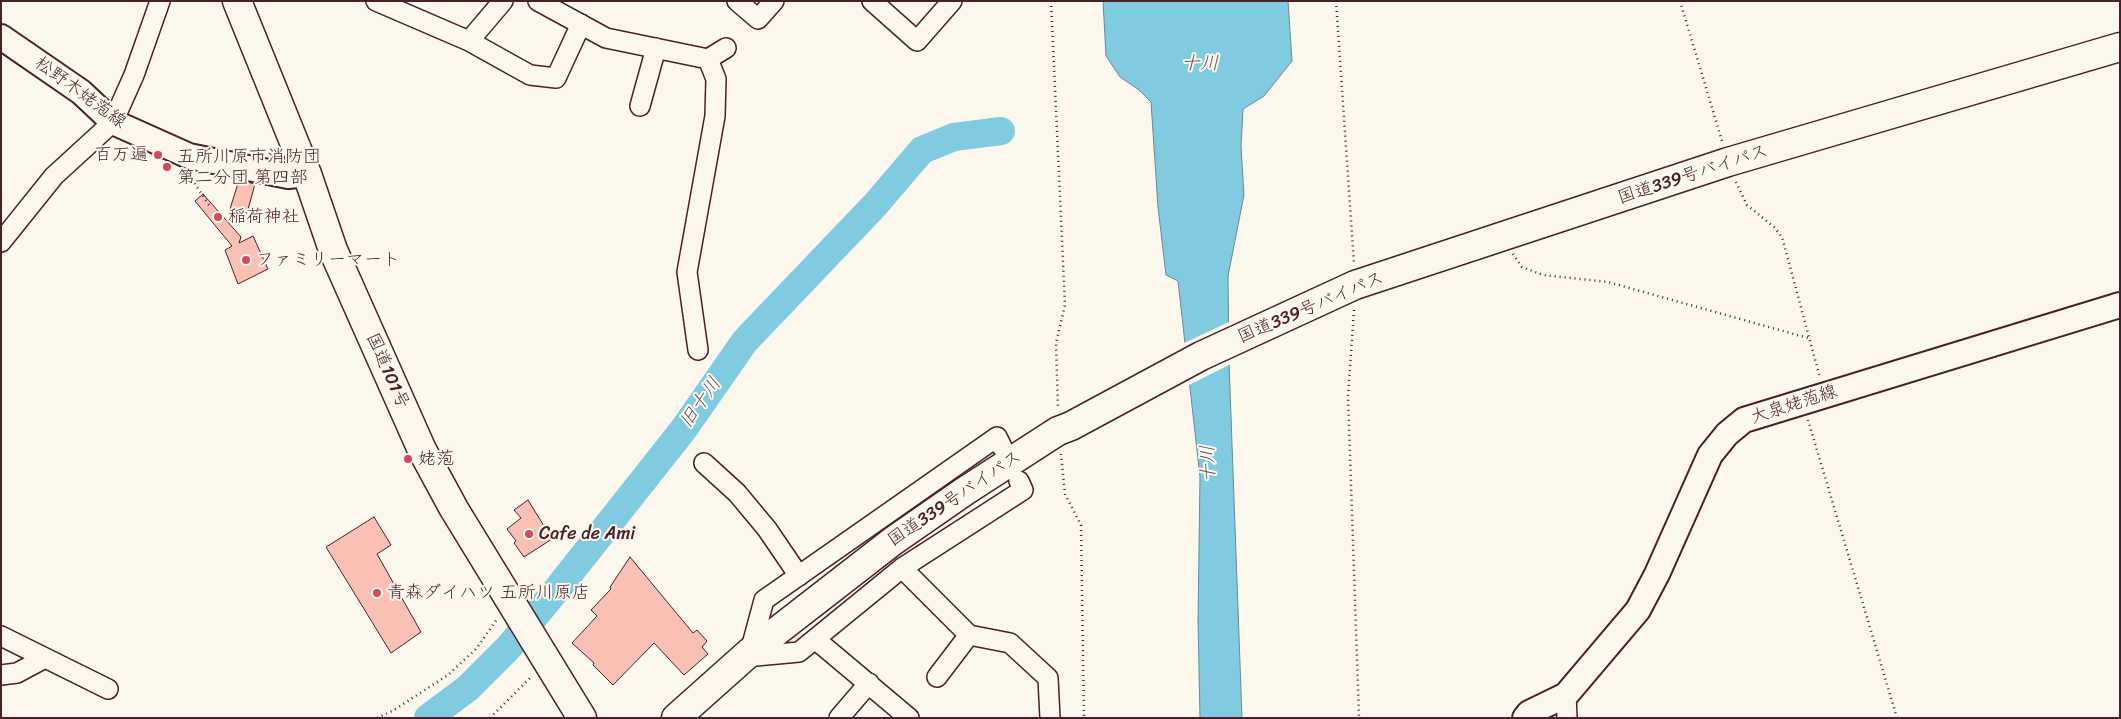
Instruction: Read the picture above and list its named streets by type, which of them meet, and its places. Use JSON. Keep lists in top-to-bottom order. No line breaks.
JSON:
{"streets":{"highway":["国道339号バイパス","国道101号"],"main road":["松野木姥萢線","大泉姥萢線"]},"crossings":[["松野木姥萢線","国道101号"]],"water":["十川","旧十川"],"places":["百万遍","五所川原市消防団 第二分団 第四部","稲荷神社","ファミリーマート","姥萢","Cafe de Ami","青森ダイハツ 五所川原店"]}
